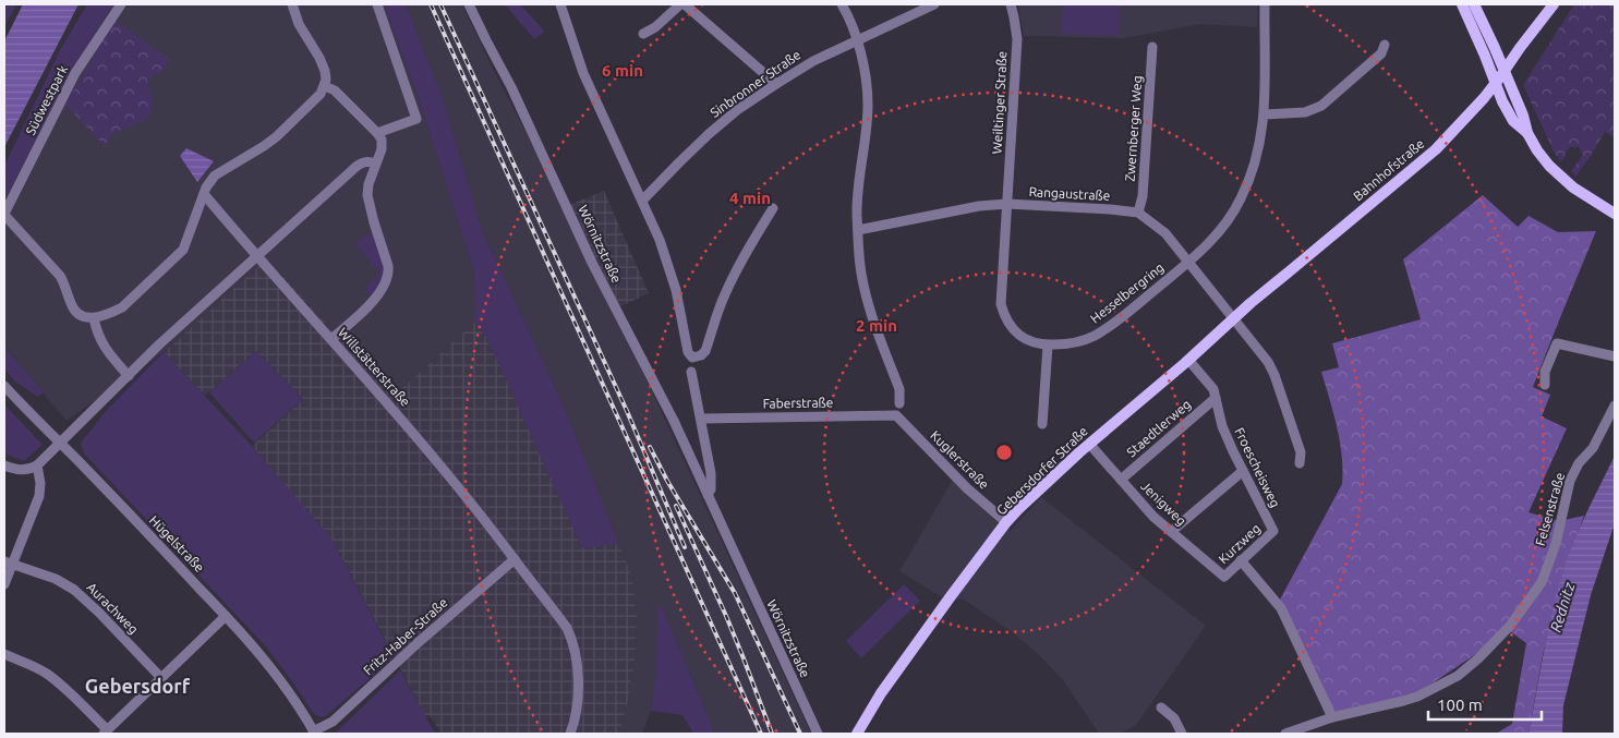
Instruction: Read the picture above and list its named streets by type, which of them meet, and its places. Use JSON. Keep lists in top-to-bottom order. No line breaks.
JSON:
{"streets":{"main road":["Bahnhofstraße","Gebersdorfer Straße"],"street":["Sinbronner Straße","Südwestpark","Weiltinger Straße","Zwernberger Weg","Rangaustraße","Wörnitzstraße","Hesselbergring","Willstätterstraße","Faberstraße","Staedtlerweg","Kuglerstraße","Froescheisweg","Jenigweg","Felsenstraße","Hügelstraße","Kurzweg","Aurachweg","Fritz-Haber-Straße"]},"crossings":[["Weiltinger Straße","Rangaustraße"],["Weiltinger Straße","Hesselbergring"],["Zwernberger Weg","Rangaustraße"],["Bahnhofstraße","Gebersdorfer Straße"],["Rangaustraße","Hesselbergring"],["Willstätterstraße","Fritz-Haber-Straße"],["Faberstraße","Kuglerstraße"],["Staedtlerweg","Froescheisweg"],["Staedtlerweg","Jenigweg"],["Kuglerstraße","Gebersdorfer Straße"],["Froescheisweg","Gebersdorfer Straße"],["Froescheisweg","Kurzweg"],["Gebersdorfer Straße","Jenigweg"],["Jenigweg","Kurzweg"],["Hügelstraße","Fritz-Haber-Straße"]],"districts":["Gebersdorf"],"water":["Rednitz"],"scale_bar":"100 m","rings":["6 min","4 min","2 min"]}
